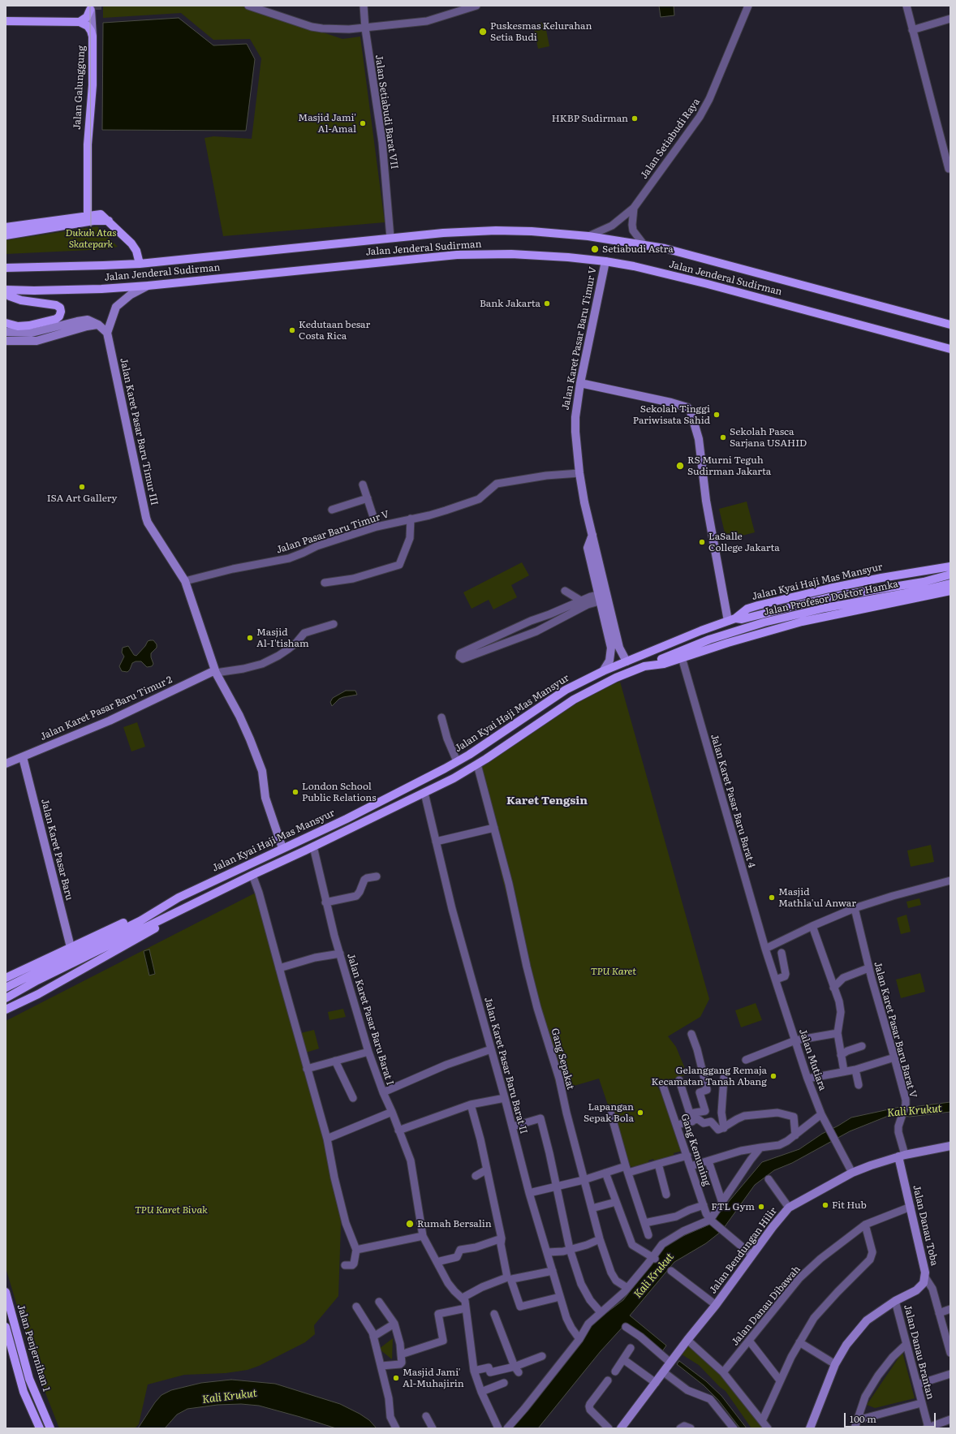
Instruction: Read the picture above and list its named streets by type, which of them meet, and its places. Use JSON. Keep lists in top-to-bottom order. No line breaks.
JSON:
{"streets":{"main road":["Jalan Galunggung","Jalan Jenderal Sudirman","Jalan Kyai Haji Mas Mansyur","Jalan Profesor Doktor Hamka","Jalan Penjernihan 1"],"street":["Jalan Setiabudi Barat VII","Jalan Setiabudi Raya","Jalan Karet Pasar Baru Timur V","Jalan Karet Pasar Baru Timur III","Jalan Pasar Baru Timur V","Jalan Karet Pasar Baru Timur 2","Jalan Karet Pasar Baru Barat 4","Jalan Karet Pasar Baru","Jalan Karet Pasar Baru Barat I","Jalan Karet Pasar Baru Barat V","Gang Sepakat","Jalan Mutiara","Jalan Karet Pasar Baru Barat II","Gang Kemuning","Jalan Danau Toba","Jalan Bendungan Hilir","Jalan Danau Dibawah","Jalan Danau Brantan"]},"crossings":[["Jalan Setiabudi Barat VII","Jalan Jenderal Sudirman"],["Jalan Setiabudi Raya","Jalan Jenderal Sudirman"],["Jalan Jenderal Sudirman","Jalan Karet Pasar Baru Timur V"],["Jalan Karet Pasar Baru Timur V","Jalan Pasar Baru Timur V"],["Jalan Karet Pasar Baru Timur V","Jalan Kyai Haji Mas Mansyur"],["Jalan Karet Pasar Baru Timur III","Jalan Pasar Baru Timur V"],["Jalan Karet Pasar Baru Timur III","Jalan Kyai Haji Mas Mansyur"],["Jalan Karet Pasar Baru Timur III","Jalan Karet Pasar Baru Timur 2"],["Jalan Kyai Haji Mas Mansyur","Jalan Profesor Doktor Hamka"],["Jalan Kyai Haji Mas Mansyur","Jalan Karet Pasar Baru"],["Jalan Karet Pasar Baru Timur 2","Jalan Karet Pasar Baru"],["Jalan Karet Pasar Baru Barat 4","Jalan Mutiara"],["Jalan Karet Pasar Baru Barat V","Jalan Danau Toba"],["Jalan Karet Pasar Baru Barat V","Jalan Bendungan Hilir"],["Jalan Mutiara","Jalan Bendungan Hilir"],["Jalan Danau Toba","Jalan Bendungan Hilir"],["Jalan Danau Toba","Jalan Danau Dibawah"],["Jalan Danau Toba","Jalan Danau Brantan"]],"districts":["Karet Tengsin"],"water":["Kali Krukut"],"parks":["Dukuh Atas Skatepark","TPU Karet","TPU Karet Bivak"],"places":["Puskesmas Kelurahan Setia Budi","HKBP Sudirman","Masjid Jami' Al-Amal","Setiabudi Astra","Bank Jakarta","Kedutaan besar Costa Rica","Sekolah Tinggi Pariwisata Sahid","Sekolah Pasca Sarjana USAHID","RS Murni Teguh Sudirman Jakarta","ISA Art Gallery","LaSalle College Jakarta","Masjid Al-I'tisham","London School Public Relations","Masjid Mathla'ul Anwar","Gelanggang Remaja Kecamatan Tanah Abang","Lapangan Sepak Bola","Fit Hub","FTL Gym","Rumah Bersalin","Masjid Jami' Al-Muhajirin"],"scale_bar":"100 m"}
